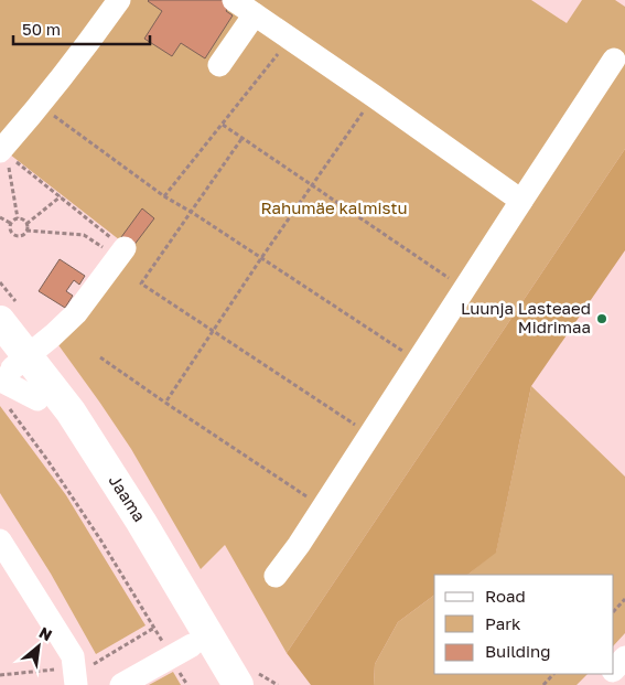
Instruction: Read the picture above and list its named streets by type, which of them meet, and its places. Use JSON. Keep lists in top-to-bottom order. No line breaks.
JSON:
{"streets":{"main road":["Jaama"]},"parks":["Rahumäe kalmistu"],"places":["Luunja Lasteaed Midrimaa"],"legend":["Road","Park","Building"],"scale_bar":"50 m","north":"top right"}
